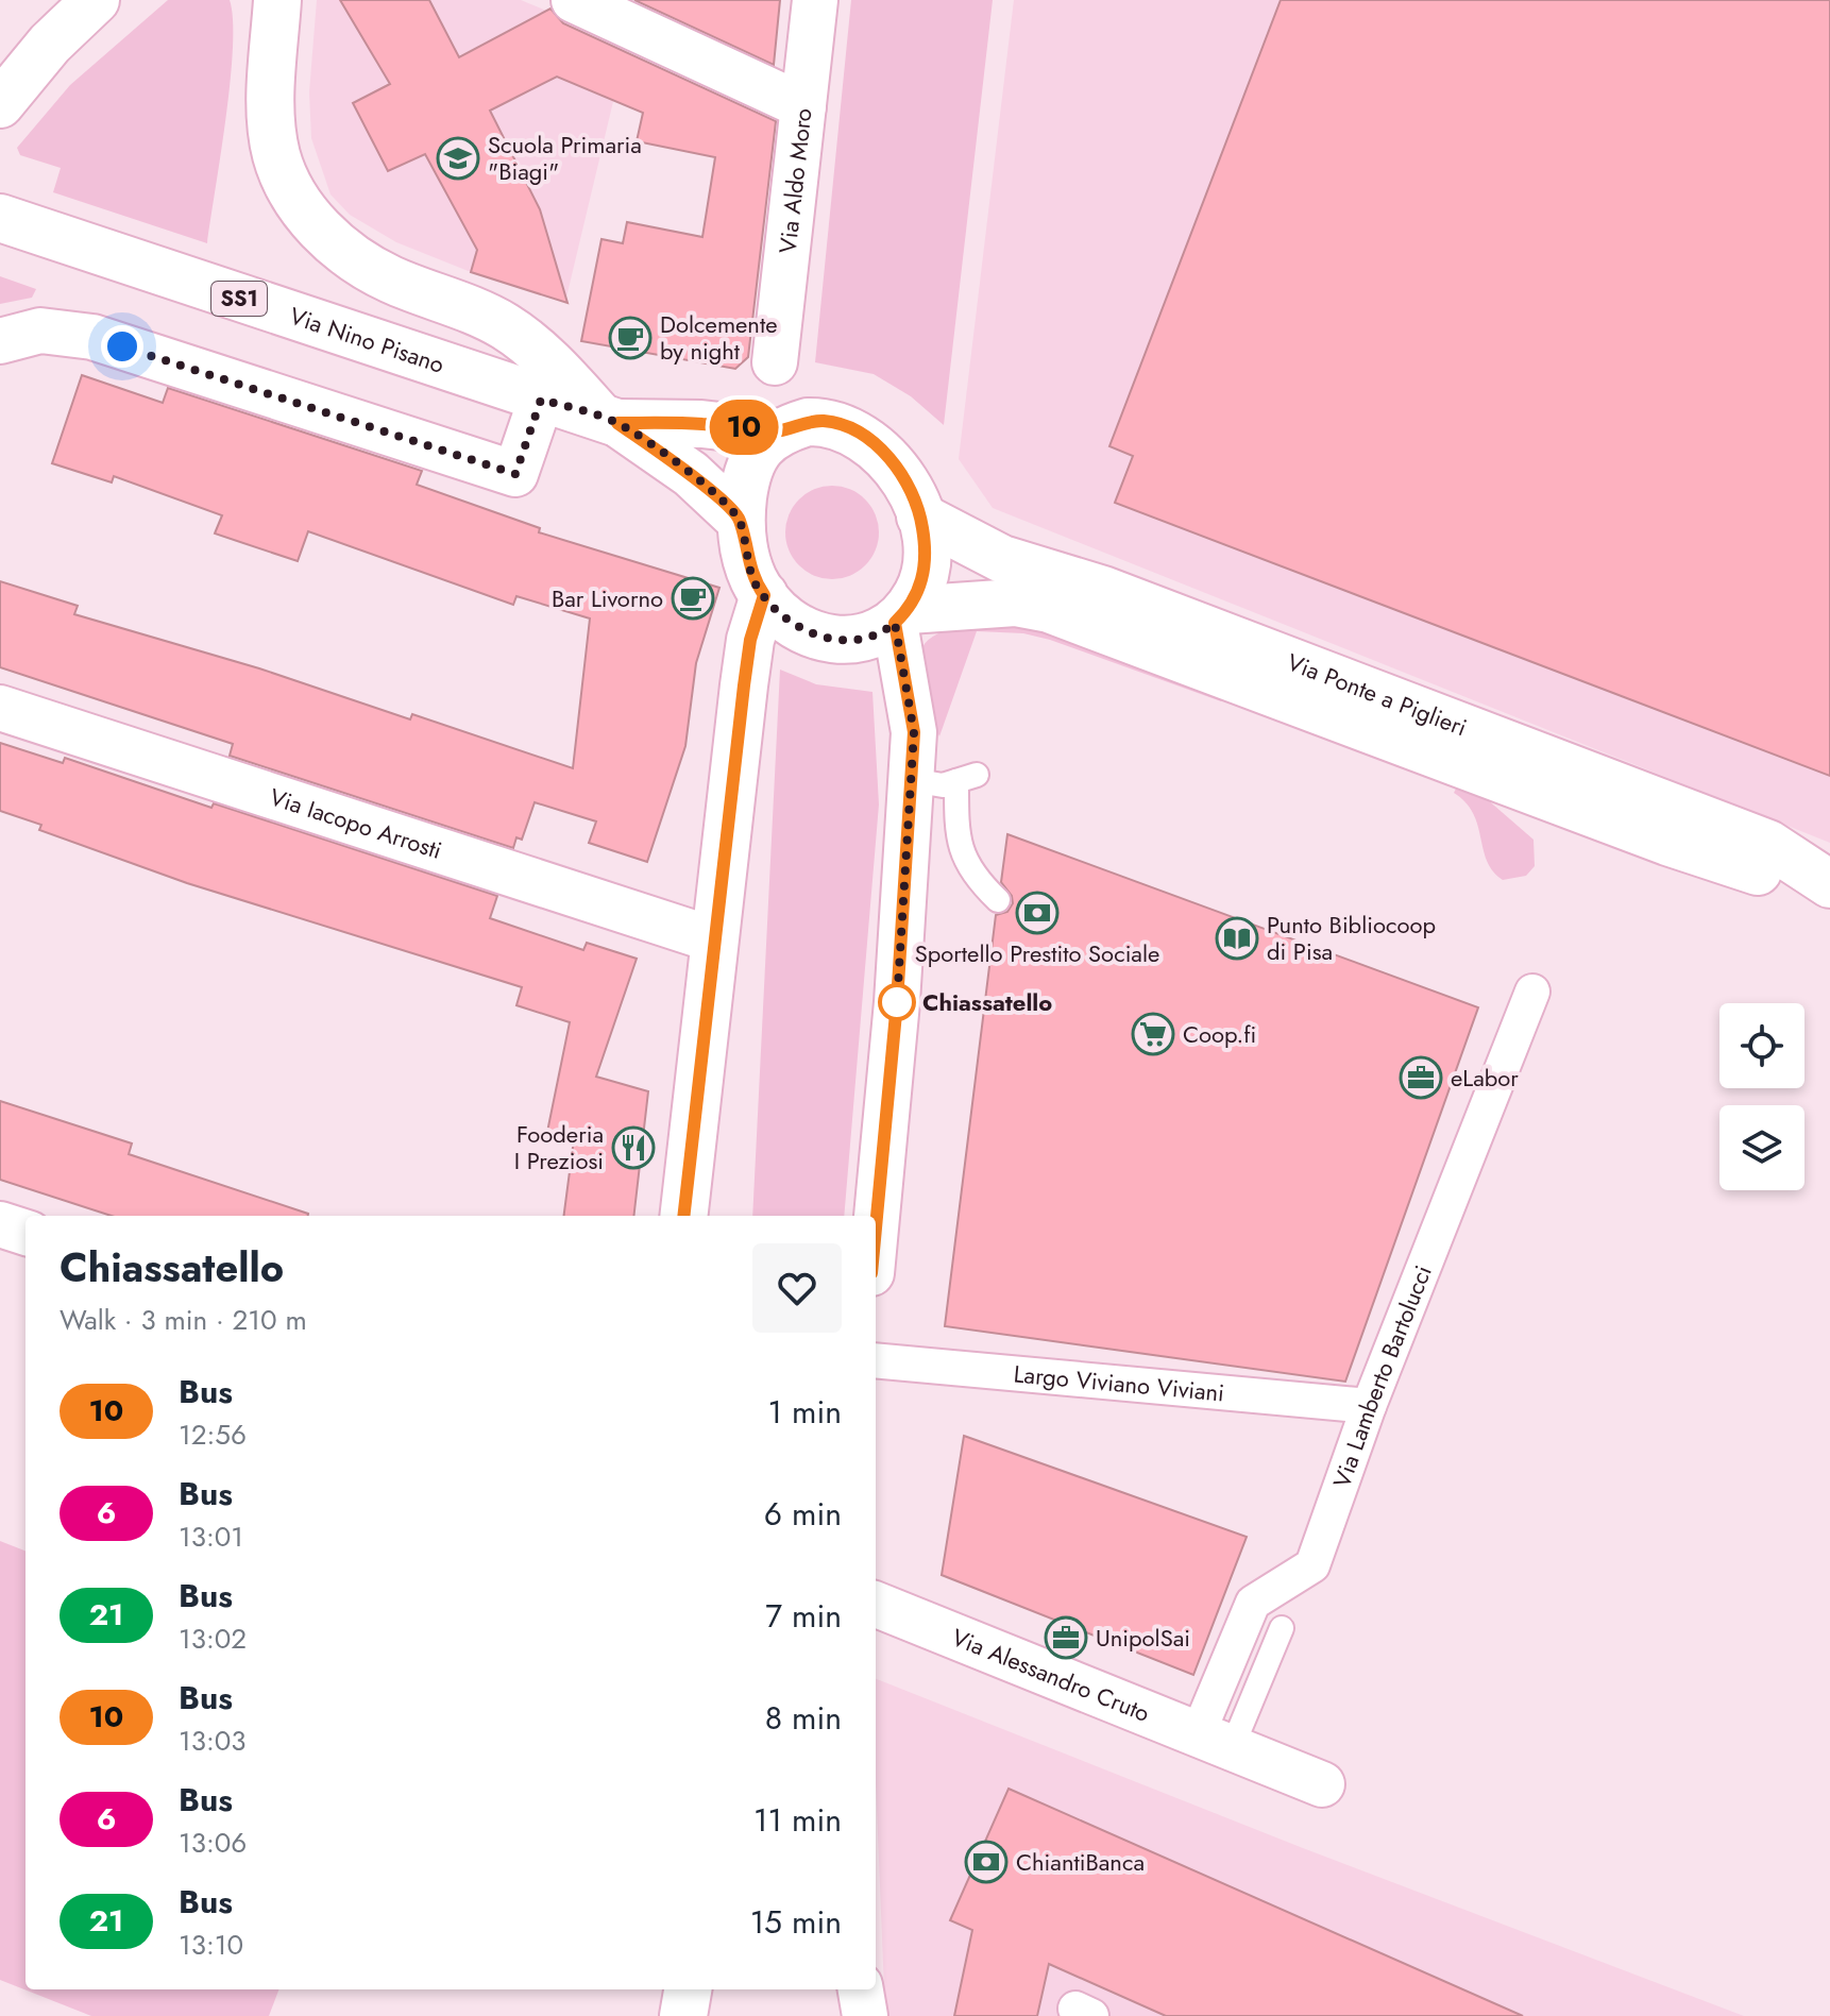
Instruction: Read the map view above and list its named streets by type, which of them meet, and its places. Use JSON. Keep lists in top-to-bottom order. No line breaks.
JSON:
{"streets":{"main road":["SS1","Via Nino Pisano","Via Ponte a Piglieri"],"street":["Via Aldo Moro","Via Iacopo Arrosti","Via Lamberto Bartolucci","Largo Viviano Viviani","Via Alessandro Cruto"]},"crossings":[["SS1","Via Nino Pisano"],["SS1","Via Ponte a Piglieri"],["Via Nino Pisano","Via Ponte a Piglieri"],["Via Lamberto Bartolucci","Largo Viviano Viviani"],["Via Lamberto Bartolucci","Via Alessandro Cruto"]],"places":{"school or university":["Scuola Primaria \"Biagi\""],"cafe":["Dolcemente by night","Bar Livorno"],"bank":["Sportello Prestito Sociale","ChiantiBanca"],"library":["Punto Bibliocoop di Pisa"],"other":["Chiassatello"],"supermarket":["Coop.fi"],"office":["eLabor","UnipolSai"],"restaurant":["Fooderia I Preziosi"]},"lines":["bus line 10"],"page":{"on_map":"10","heading":["Chiassatello","Walk · 3 min · 210 m"],"list":[{"mark":"10","name":"Bus","note":"12:56","value":"1 min"},{"mark":"6","name":"Bus","note":"13:01","value":"6 min"},{"mark":"21","name":"Bus","note":"13:02","value":"7 min"},{"mark":"10","name":"Bus","note":"13:03","value":"8 min"},{"mark":"6","name":"Bus","note":"13:06","value":"11 min"},{"mark":"21","name":"Bus","note":"13:10","value":"15 min"}]}}
